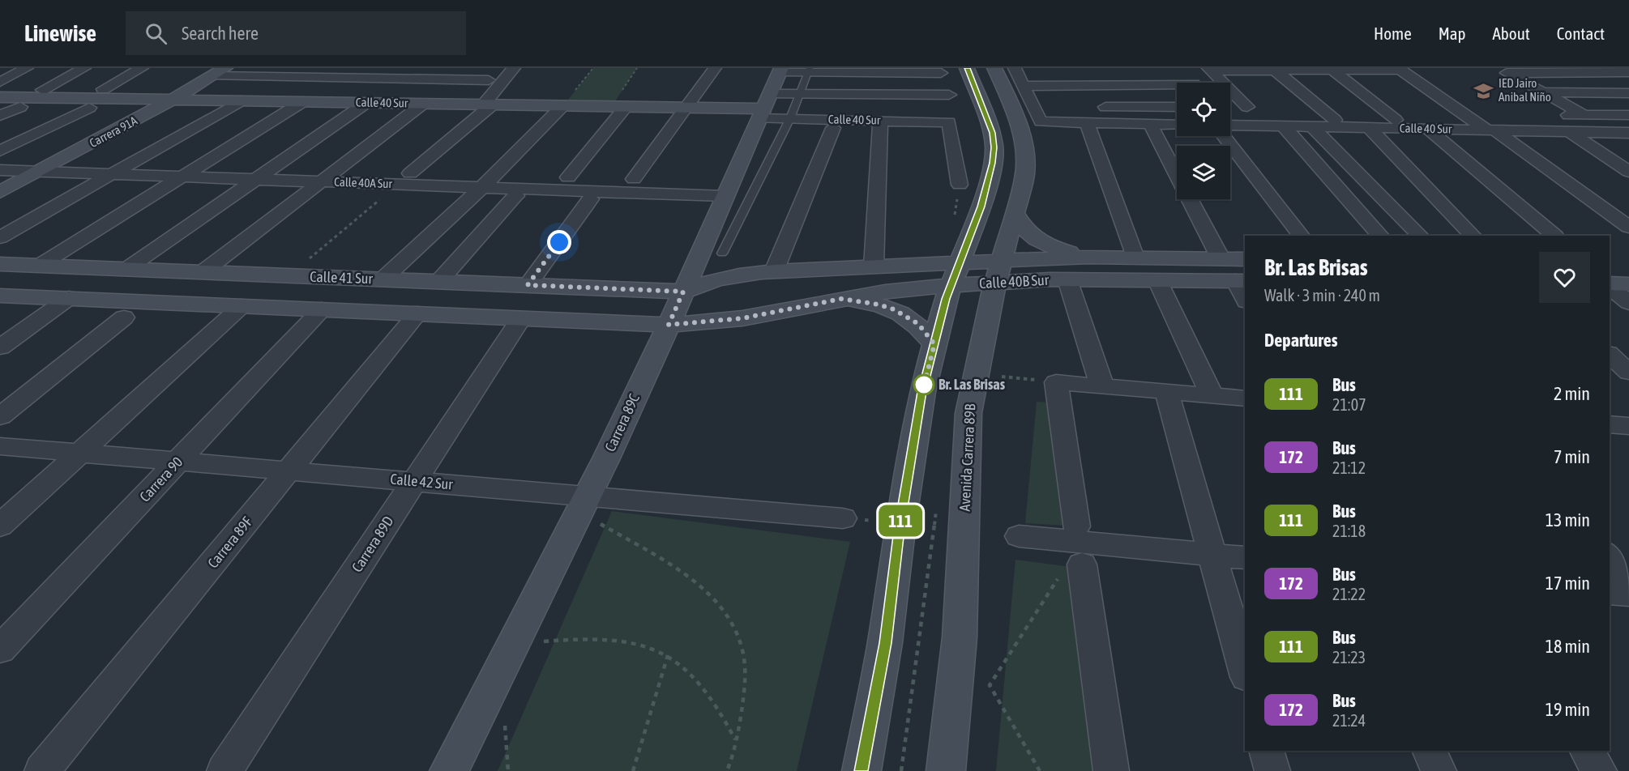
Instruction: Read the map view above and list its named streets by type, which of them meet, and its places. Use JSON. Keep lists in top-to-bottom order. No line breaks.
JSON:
{"streets":{"street":["Calle 40 Sur","Carrera 91A","Calle 40A Sur","Calle 41 Sur","Calle 40B Sur","Carrera 89C","Avenida Carrera 89B","Carrera 90","Calle 42 Sur","Carrera 89F","Carrera 89D"]},"crossings":[["Calle 40 Sur","Carrera 91A"],["Calle 40 Sur","Carrera 89C"],["Carrera 91A","Calle 40A Sur"],["Calle 40A Sur","Carrera 89C"],["Calle 41 Sur","Calle 40B Sur"],["Calle 41 Sur","Carrera 89C"],["Calle 40B Sur","Carrera 89C"],["Calle 40B Sur","Avenida Carrera 89B"],["Carrera 89C","Calle 42 Sur"],["Carrera 90","Calle 42 Sur"],["Calle 42 Sur","Carrera 89F"],["Calle 42 Sur","Carrera 89D"]],"places":{"school or university":["IED Jairo Anibal Niño"],"other":["Br. Las Brisas"]},"lines":["bus line 111"],"page":{"header":"Linewise","search":"Search here","nav":["Home","Map","About","Contact"],"on_map":"111","heading":[["Br. Las Brisas","Walk · 3 min · 240 m"],"Departures"],"list":[{"mark":"111","name":"Bus","note":"21:07","value":"2 min"},{"mark":"172","name":"Bus","note":"21:12","value":"7 min"},{"mark":"111","name":"Bus","note":"21:18","value":"13 min"},{"mark":"172","name":"Bus","note":"21:22","value":"17 min"},{"mark":"111","name":"Bus","note":"21:23","value":"18 min"},{"mark":"172","name":"Bus","note":"21:24","value":"19 min"}]}}
